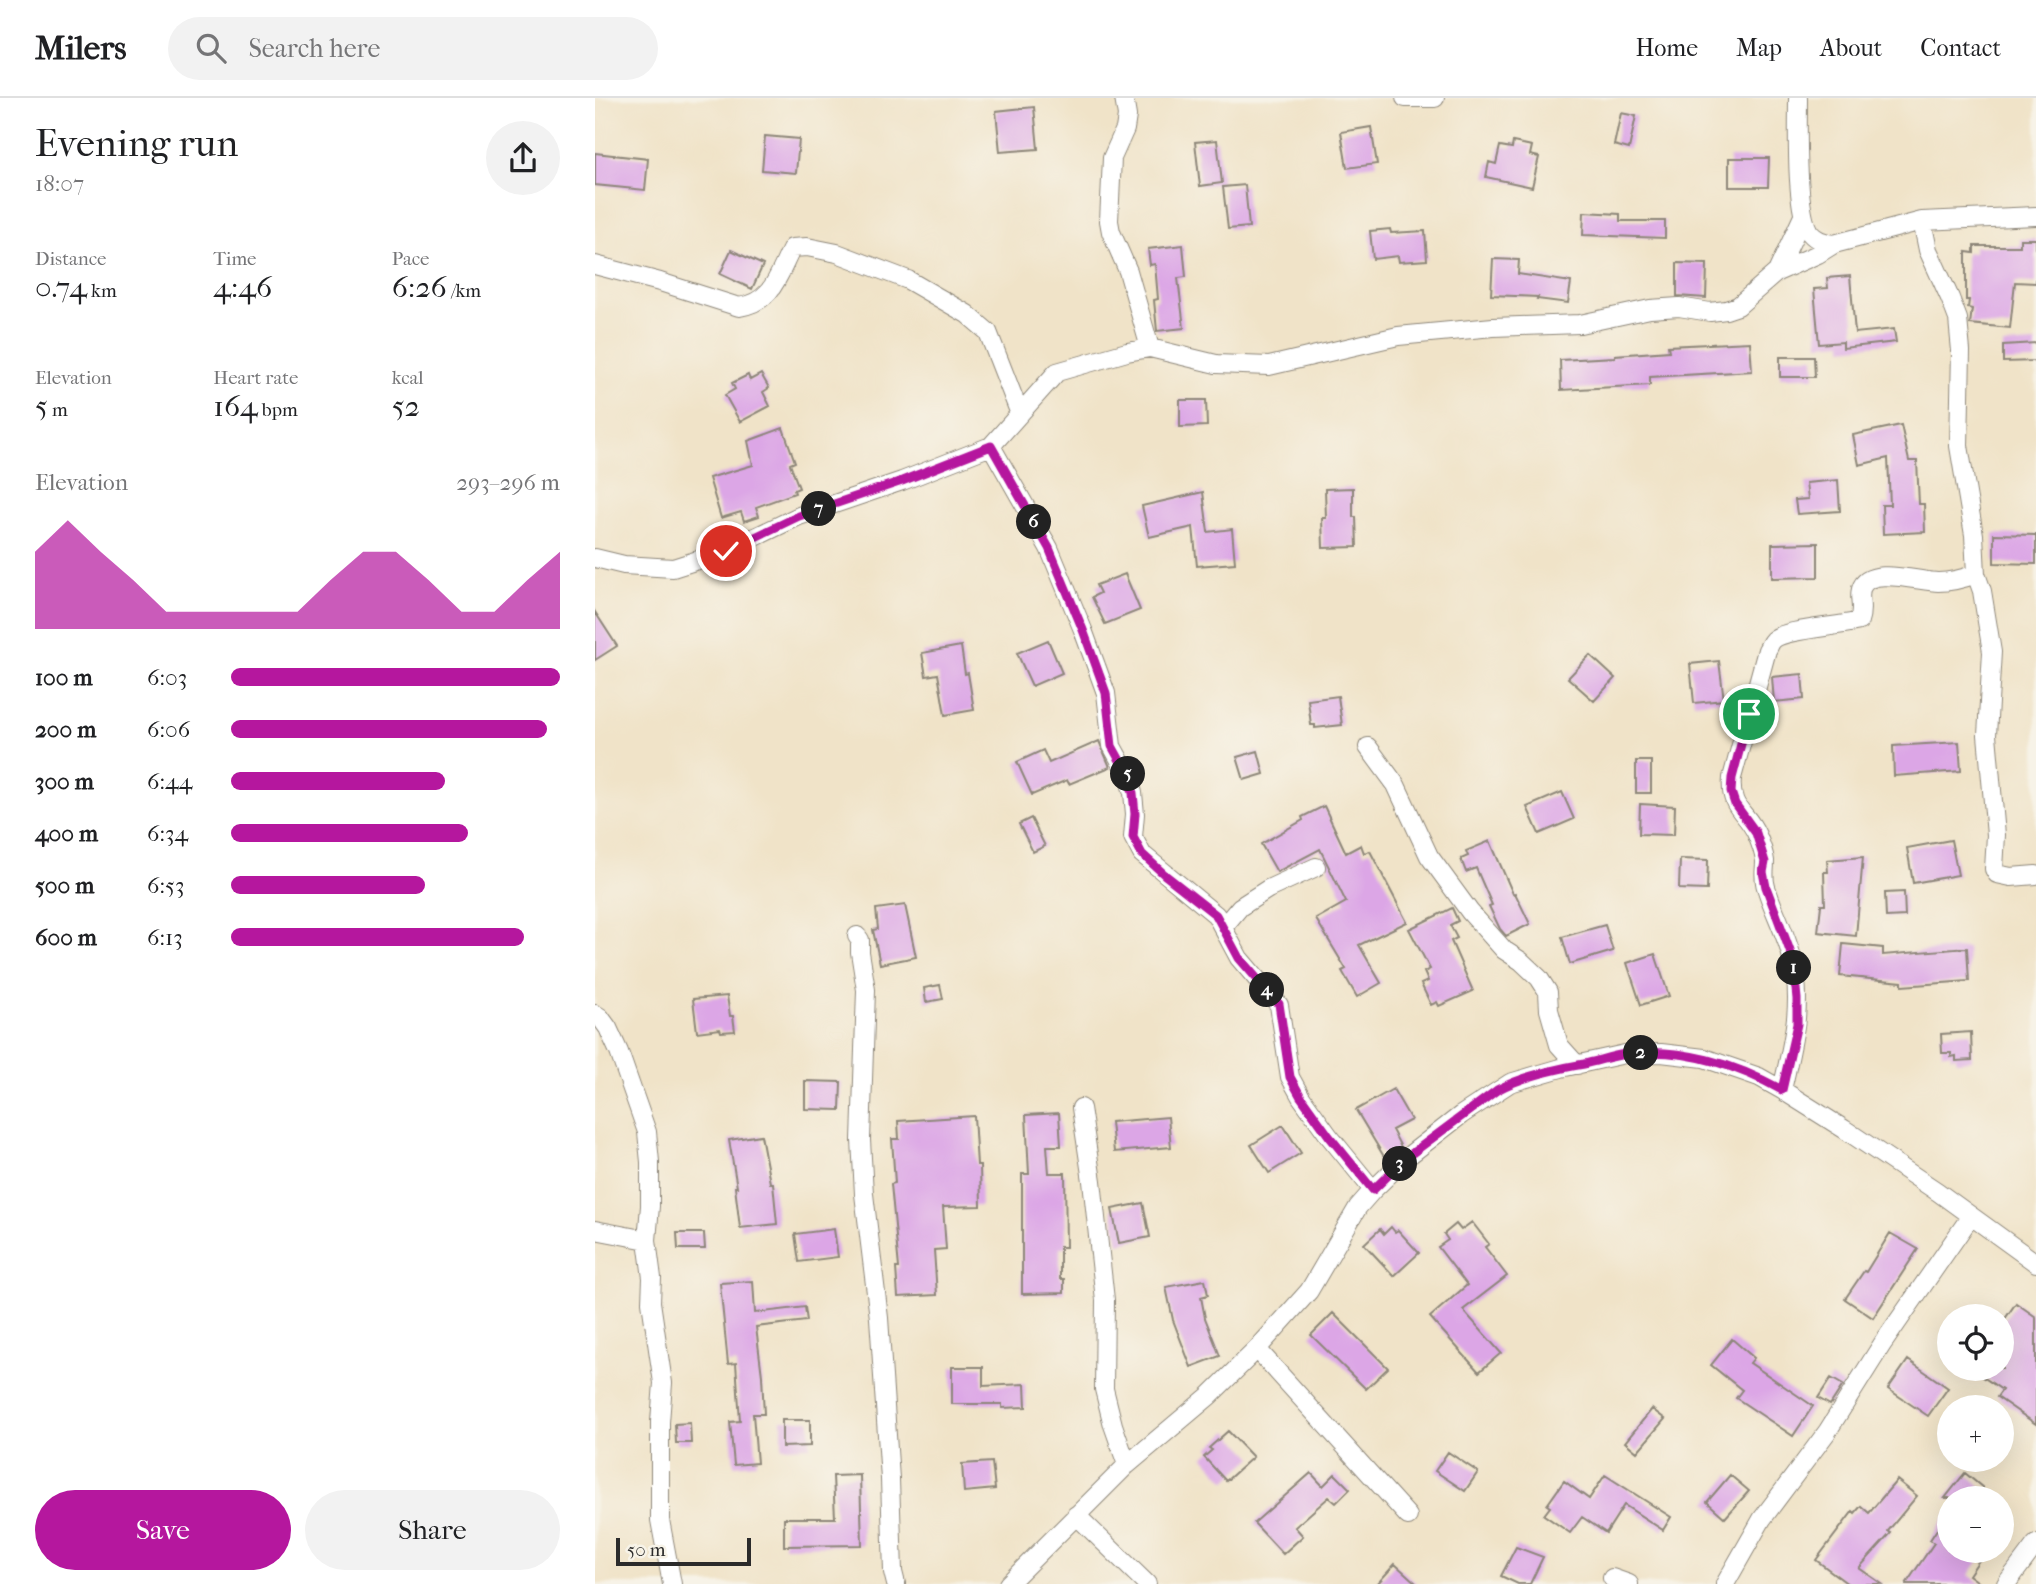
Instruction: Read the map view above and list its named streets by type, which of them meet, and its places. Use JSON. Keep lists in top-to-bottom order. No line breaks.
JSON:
{"scale_bar":"50 m","page":{"header":"Milers","search":"Search here","nav":["Home","Map","About","Contact"],"heading":["Evening run","18:07"],"stats":[["Distance","0.74 km"],["Time","4:46"],["Pace","6:26 /km"],["Elevation","5 m"],["Heart rate","164 bpm"],["kcal","52"]],"chart":["Elevation","293–296 m"],"pins":["7","6","5","1","4","2","3"],"list":[{"name":"100 m","note":"6:03"},{"name":"200 m","note":"6:06"},{"name":"300 m","note":"6:44"},{"name":"400 m","note":"6:34"},{"name":"500 m","note":"6:53"},{"name":"600 m","note":"6:13"}],"map_buttons":["+","−"],"buttons":["Save","Share"],"scale":"50 m"}}
